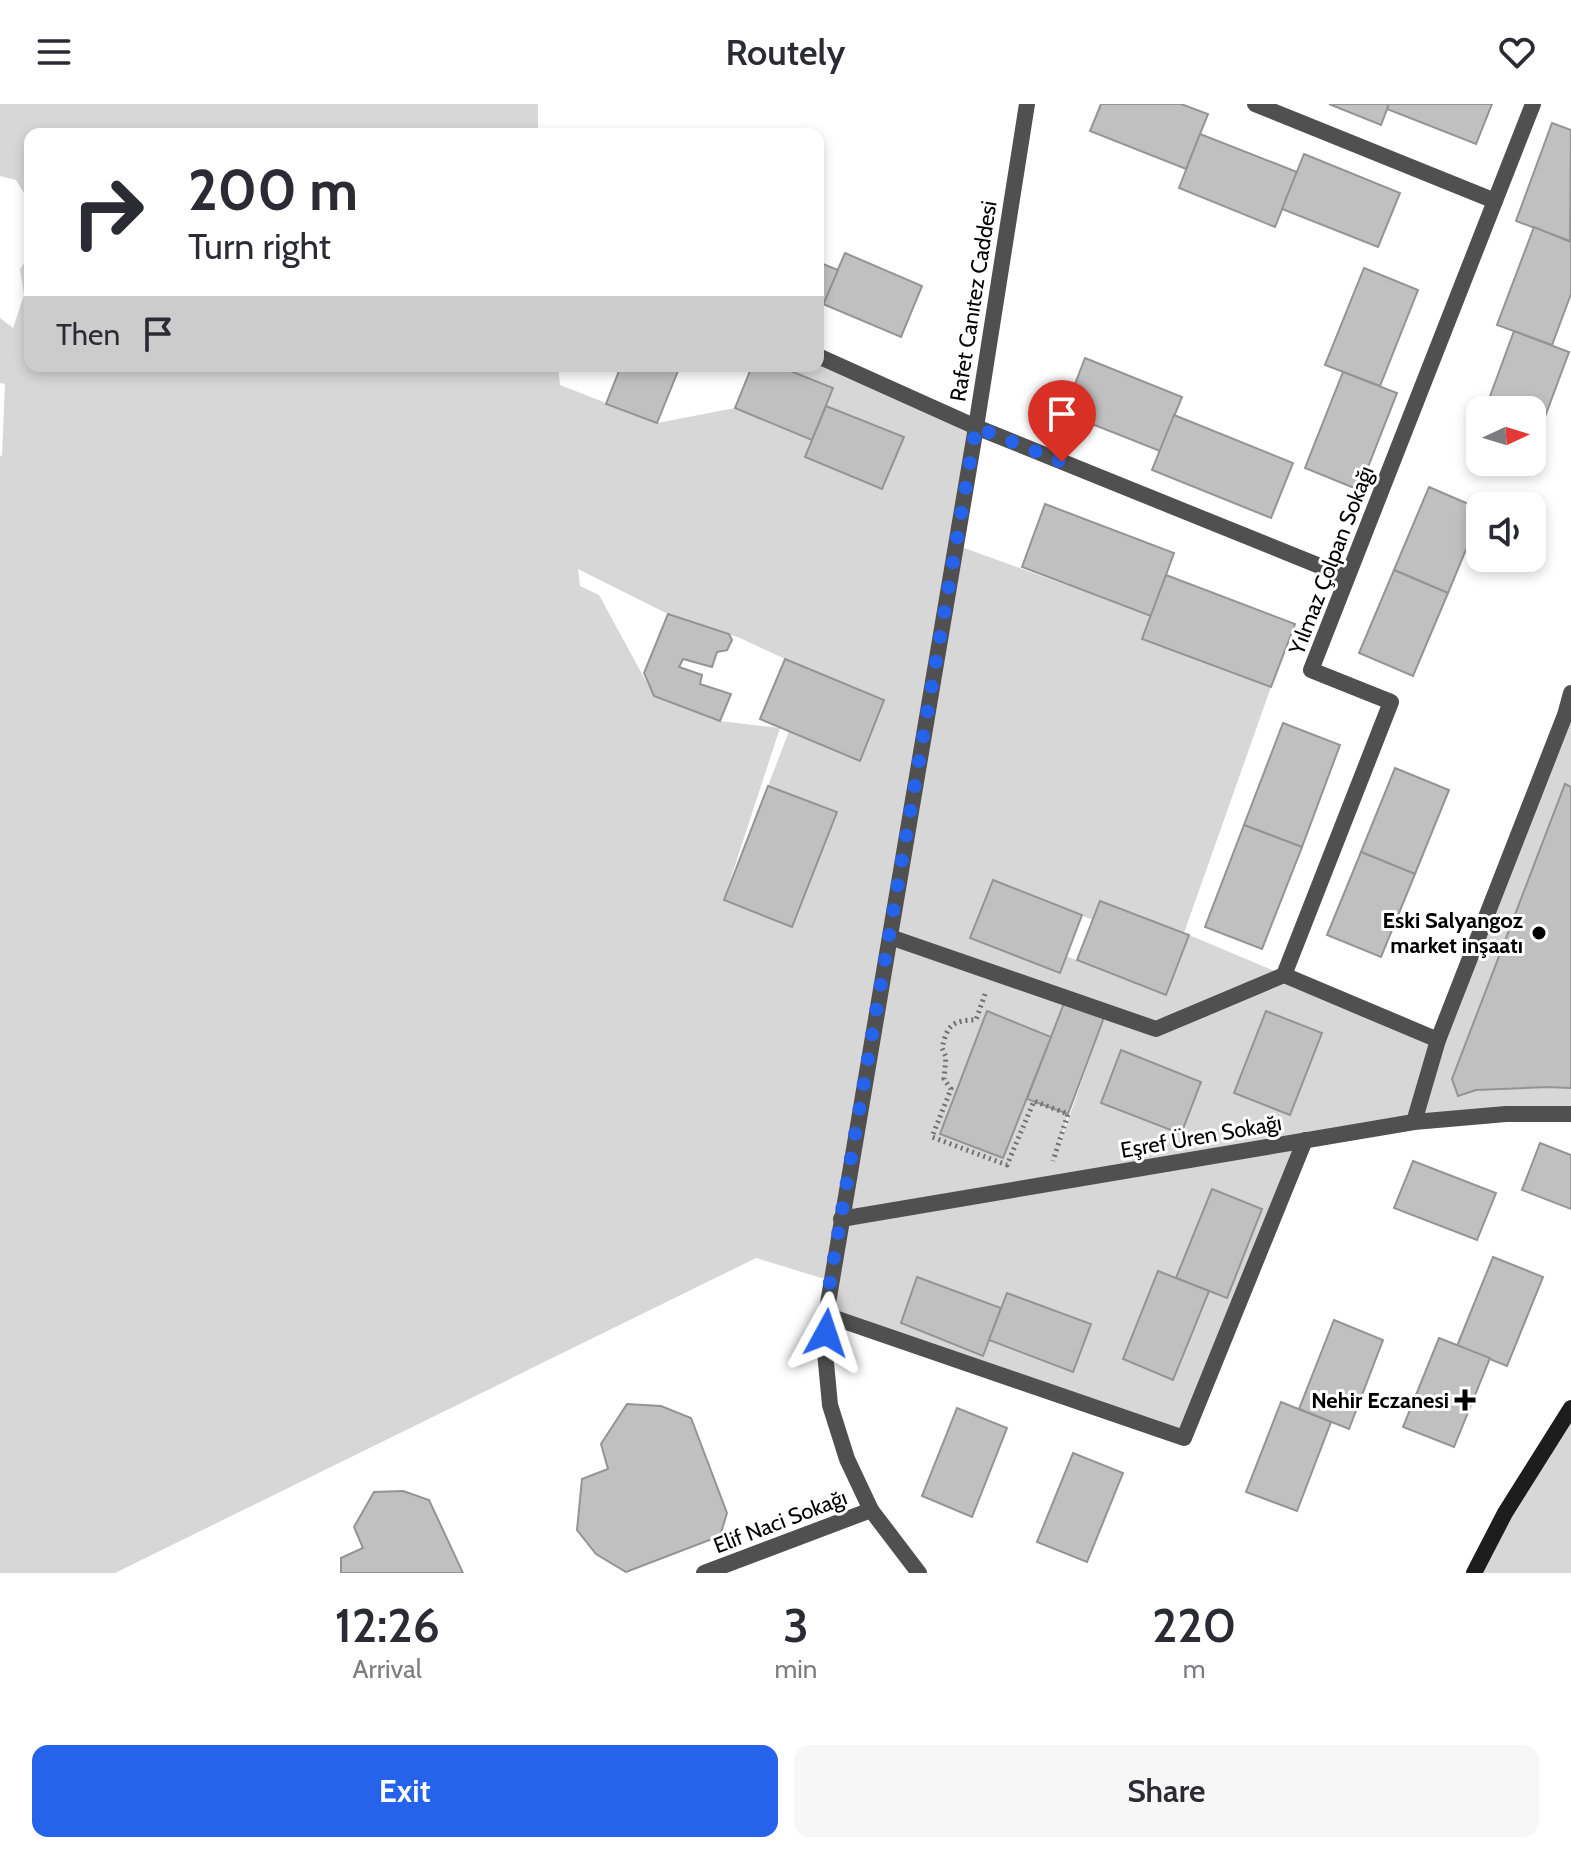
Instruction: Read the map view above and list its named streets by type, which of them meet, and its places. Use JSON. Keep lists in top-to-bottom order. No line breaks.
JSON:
{"streets":{"street":["Rafet Canıtez Caddesi","Yılmaz Çolpan Sokağı","Eşref Üren Sokağı","Elif Naci Sokağı"]},"crossings":[["Rafet Canıtez Caddesi","Eşref Üren Sokağı"],["Rafet Canıtez Caddesi","Elif Naci Sokağı"]],"places":{"other":["Eski Salyangoz market inşaatı"],"health":["Nehir Eczanesi"]},"north":"right","page":{"header":"Routely","turn":["200 m","Turn right"],"then":"Then","eta":["12:26","Arrival","3","min","220","m"],"buttons":["Exit","Share"]}}
